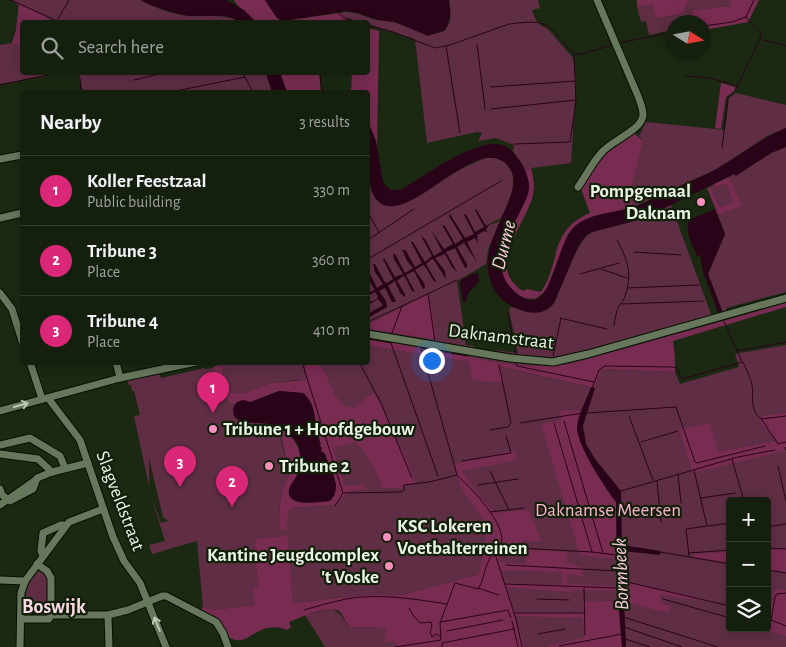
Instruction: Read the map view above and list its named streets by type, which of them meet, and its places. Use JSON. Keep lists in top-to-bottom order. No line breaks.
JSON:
{"streets":{"street":["Daknamstraat","Slagveldstraat"]},"districts":["Boswijk"],"water":["Durme","Bormbeek"],"parks":["Daknamse Meersen"],"places":["Pompgemaal Daknam","Tribune 1 + Hoofdgebouw","Tribune 2","KSC Lokeren Voetbalterreinen","Kantine Jeugdcomplex 't Voske"],"north":"right","page":{"search":"Search here","heading":["Nearby","3 results"],"list":[{"mark":"1","name":"Koller Feestzaal","note":"Public building","value":"330 m"},{"mark":"2","name":"Tribune 3","note":"Place","value":"360 m"},{"mark":"3","name":"Tribune 4","note":"Place","value":"410 m"}],"pins":["1","3","2"],"map_buttons":["+","−"]}}
